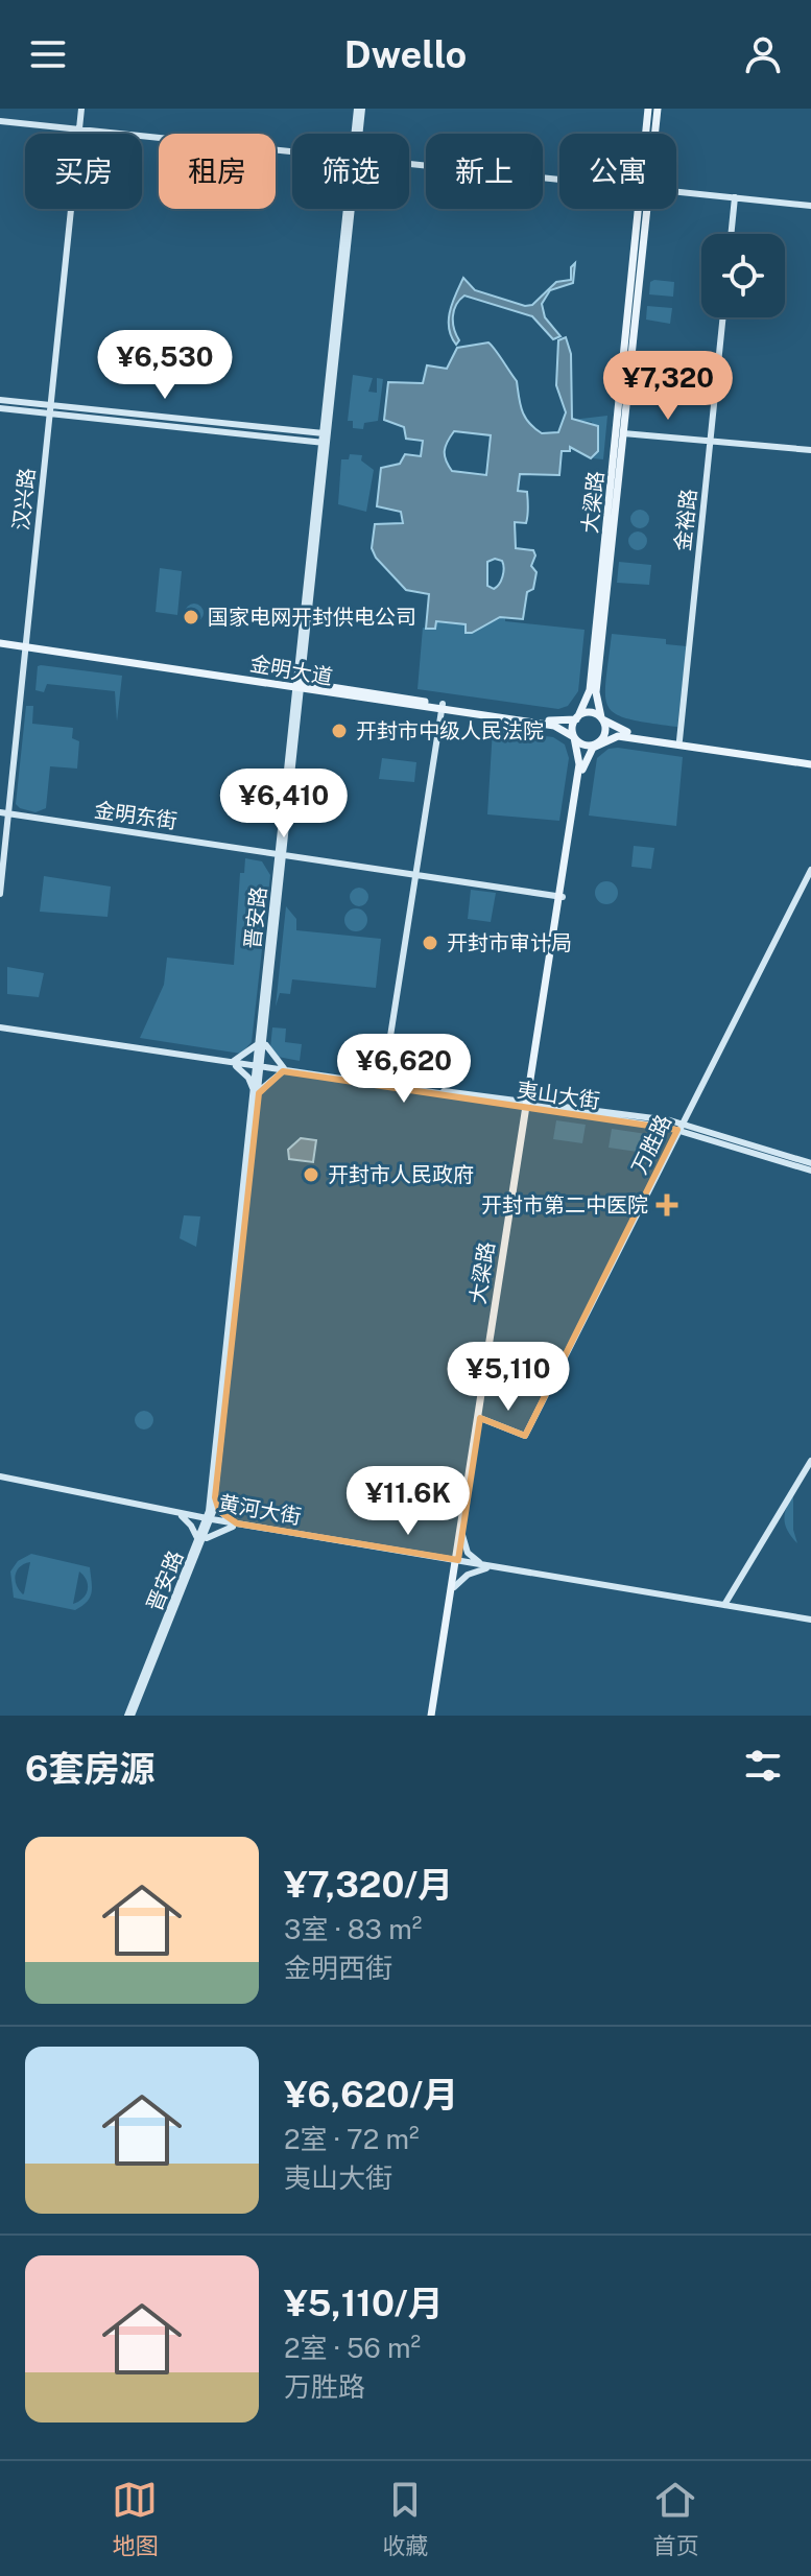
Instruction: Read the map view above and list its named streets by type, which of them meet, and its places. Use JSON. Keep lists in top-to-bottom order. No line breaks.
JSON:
{"streets":{"main road":["汉兴路","大梁路","金裕路","金明大道","金明东街","晋安路","夷山大街","万胜路","黄河大街"]},"crossings":[["汉兴路","金明大道"],["汉兴路","金明东街"],["大梁路","金明大道"],["大梁路","金明东街"],["大梁路","夷山大街"],["大梁路","万胜路"],["大梁路","黄河大街"],["金明大道","晋安路"],["金明东街","晋安路"],["晋安路","夷山大街"],["晋安路","黄河大街"],["夷山大街","万胜路"]],"places":{"other":["国家电网开封供电公司","开封市中级人民法院","开封市审计局","开封市人民政府"],"health":["开封市第二中医院"]},"page":{"header":"Dwello","chip":["买房","租房","筛选","新上","公寓"],"price":["¥6,530","¥7,320","¥6,410","¥6,620","¥5,110","¥11.6K"],"heading":"6套房源","list":[{"name":"¥7,320/月","note":"3室 · 83 m² · 金明西街"},{"name":"¥6,620/月","note":"2室 · 72 m² · 夷山大街"},{"name":"¥5,110/月","note":"2室 · 56 m² · 万胜路"}],"tabs":["地图","收藏","首页"]}}
